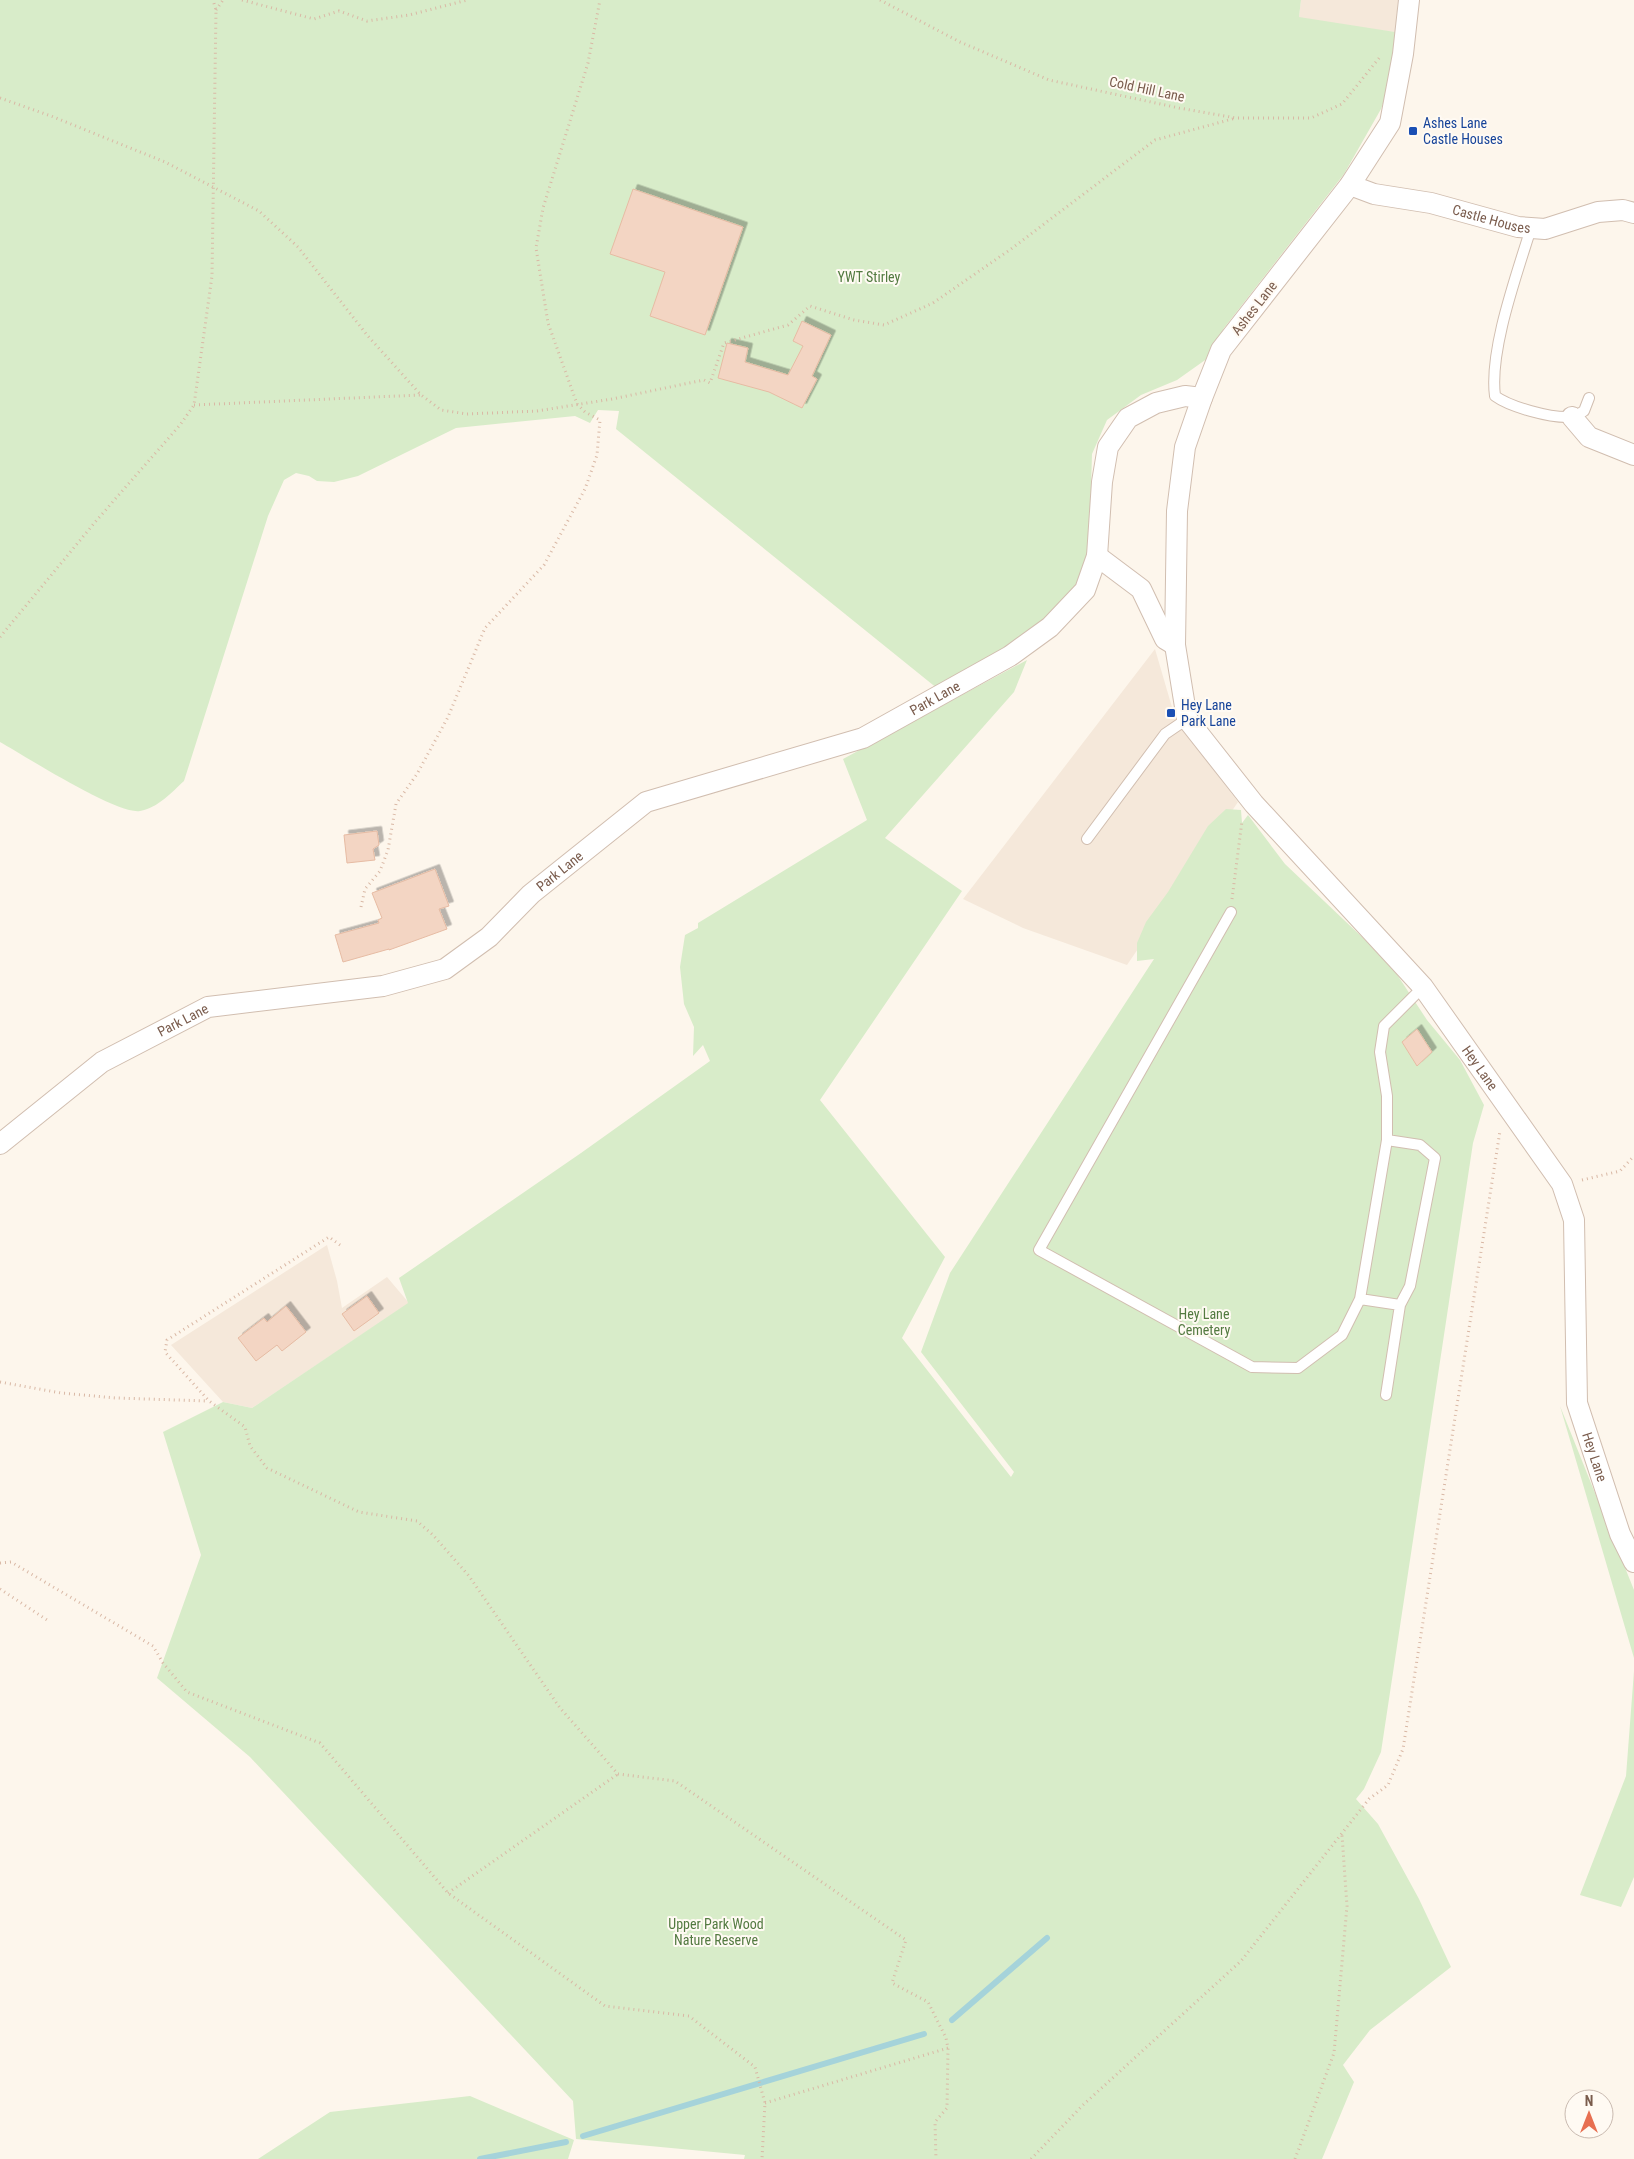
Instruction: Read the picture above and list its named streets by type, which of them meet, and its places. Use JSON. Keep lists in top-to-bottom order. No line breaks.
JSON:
{"streets":{"street":["Castle Houses","Ashes Lane","Park Lane","Hey Lane"],"path":["Cold Hill Lane"]},"crossings":[["Cold Hill Lane","Ashes Lane"],["Castle Houses","Ashes Lane"],["Ashes Lane","Park Lane"],["Ashes Lane","Hey Lane"]],"parks":["YWT Stirley","Hey Lane Cemetery","Upper Park Wood Nature Reserve"],"places":{"transit":["Ashes Lane Castle Houses","Hey Lane Park Lane"]},"north":"top"}
